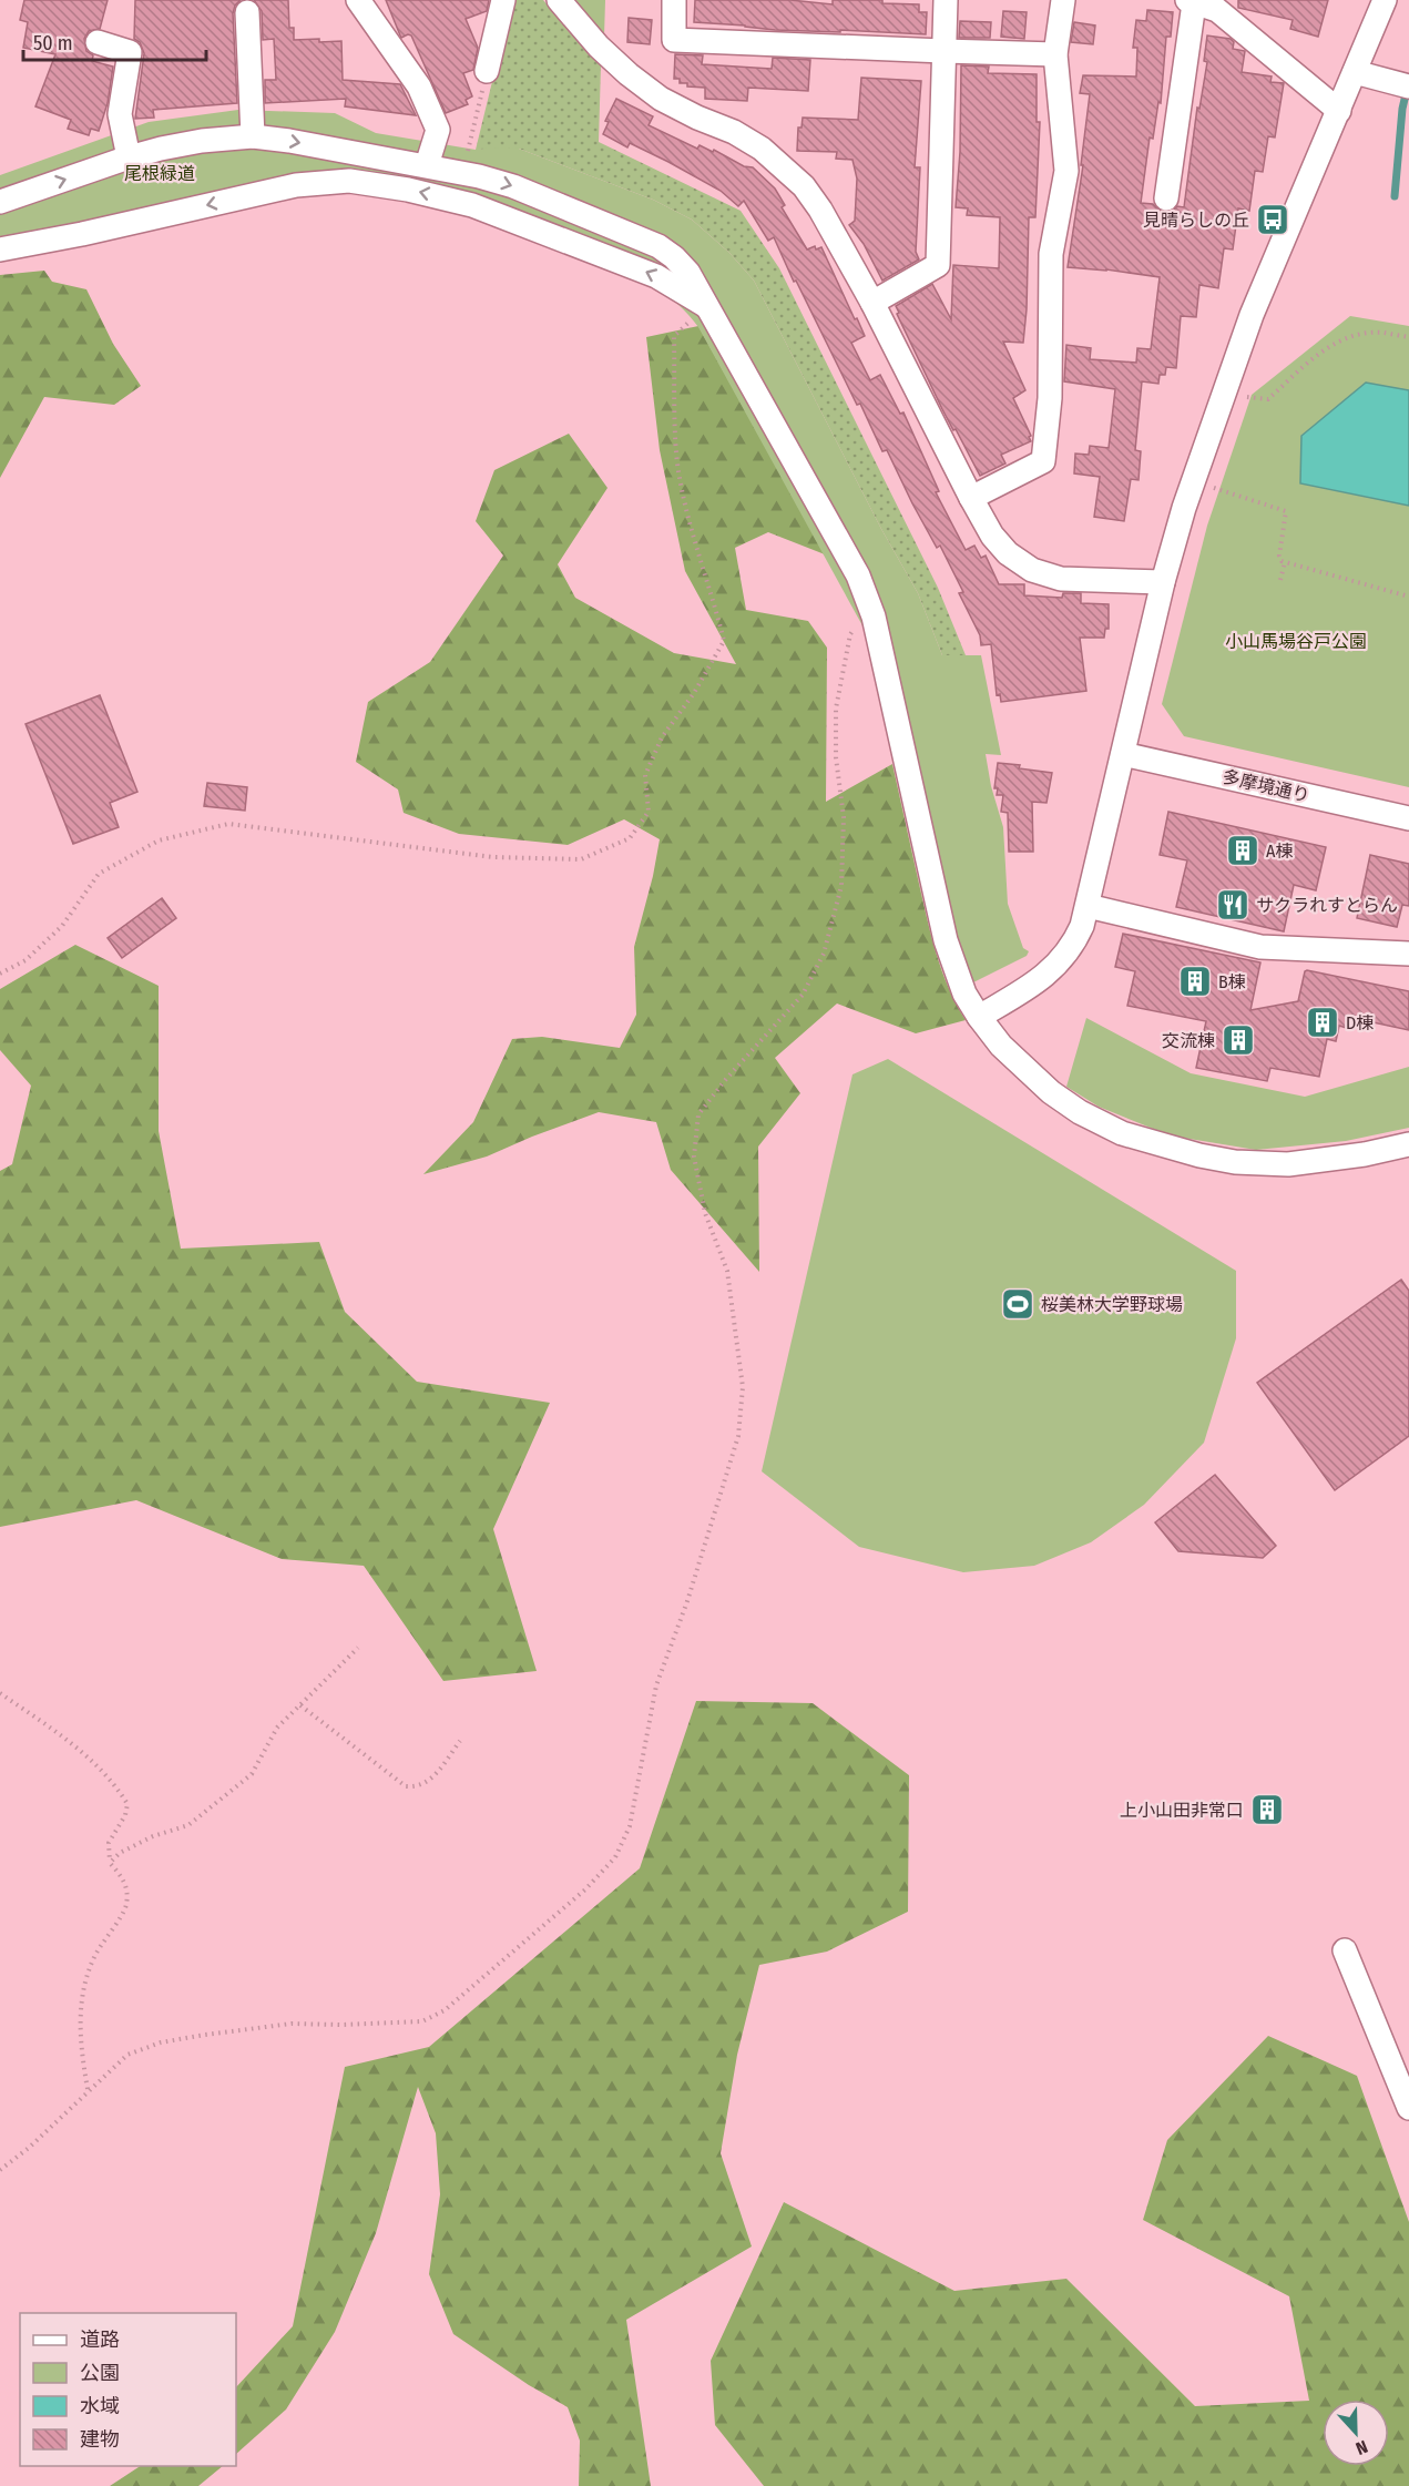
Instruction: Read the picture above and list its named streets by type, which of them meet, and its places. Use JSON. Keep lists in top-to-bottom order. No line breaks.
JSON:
{"streets":{"street":["多摩境通り"]},"parks":["尾根緑道","小山馬場谷戸公園"],"places":{"bus stop":["見晴らしの丘"],"building":["A棟","B棟","D棟","交流棟","上小山田非常口"],"restaurant":["サクラれすとらん"],"sports":["桜美林大学野球場"]},"legend":["道路","公園","水域","建物"],"scale_bar":"50 m","north":"bottom"}
